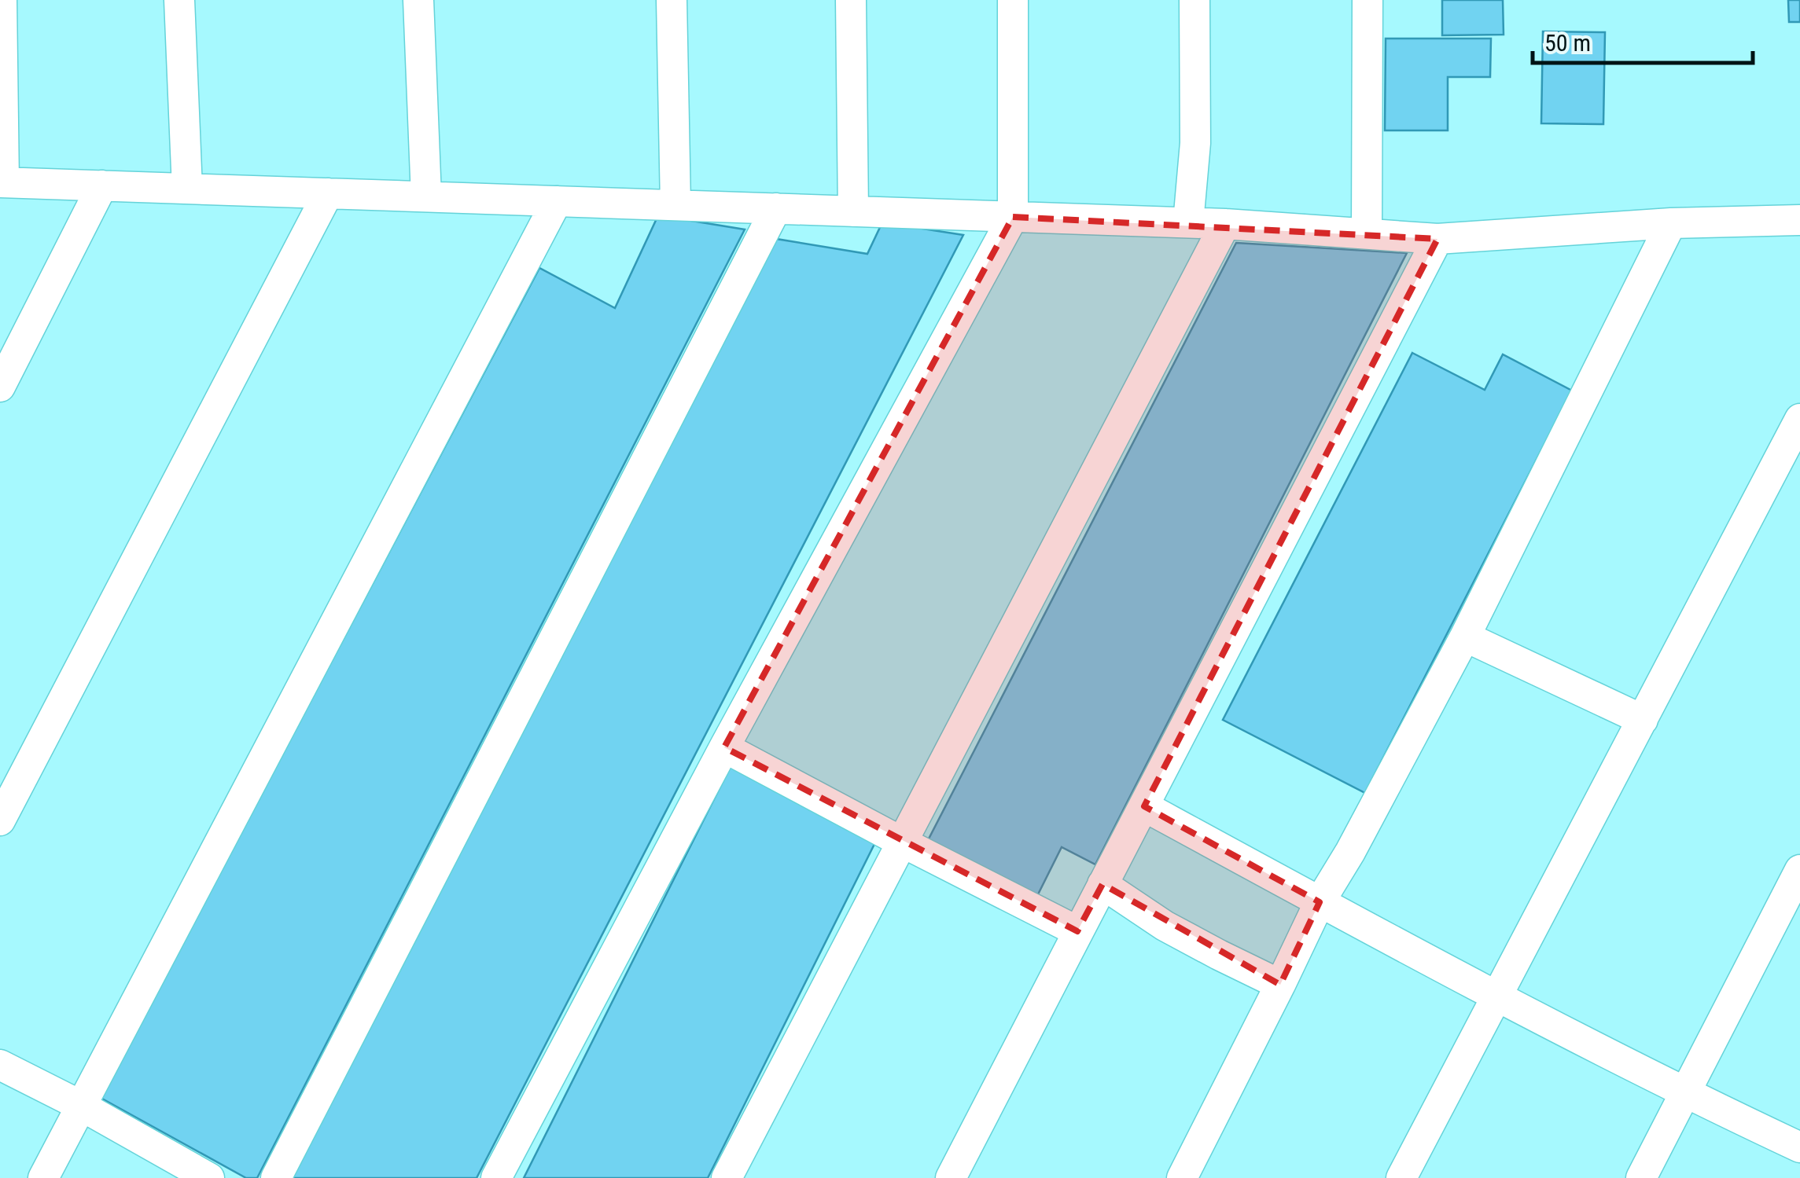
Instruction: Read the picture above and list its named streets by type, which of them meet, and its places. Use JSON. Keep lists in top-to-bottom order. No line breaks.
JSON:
{"scale_bar":"50 m"}
